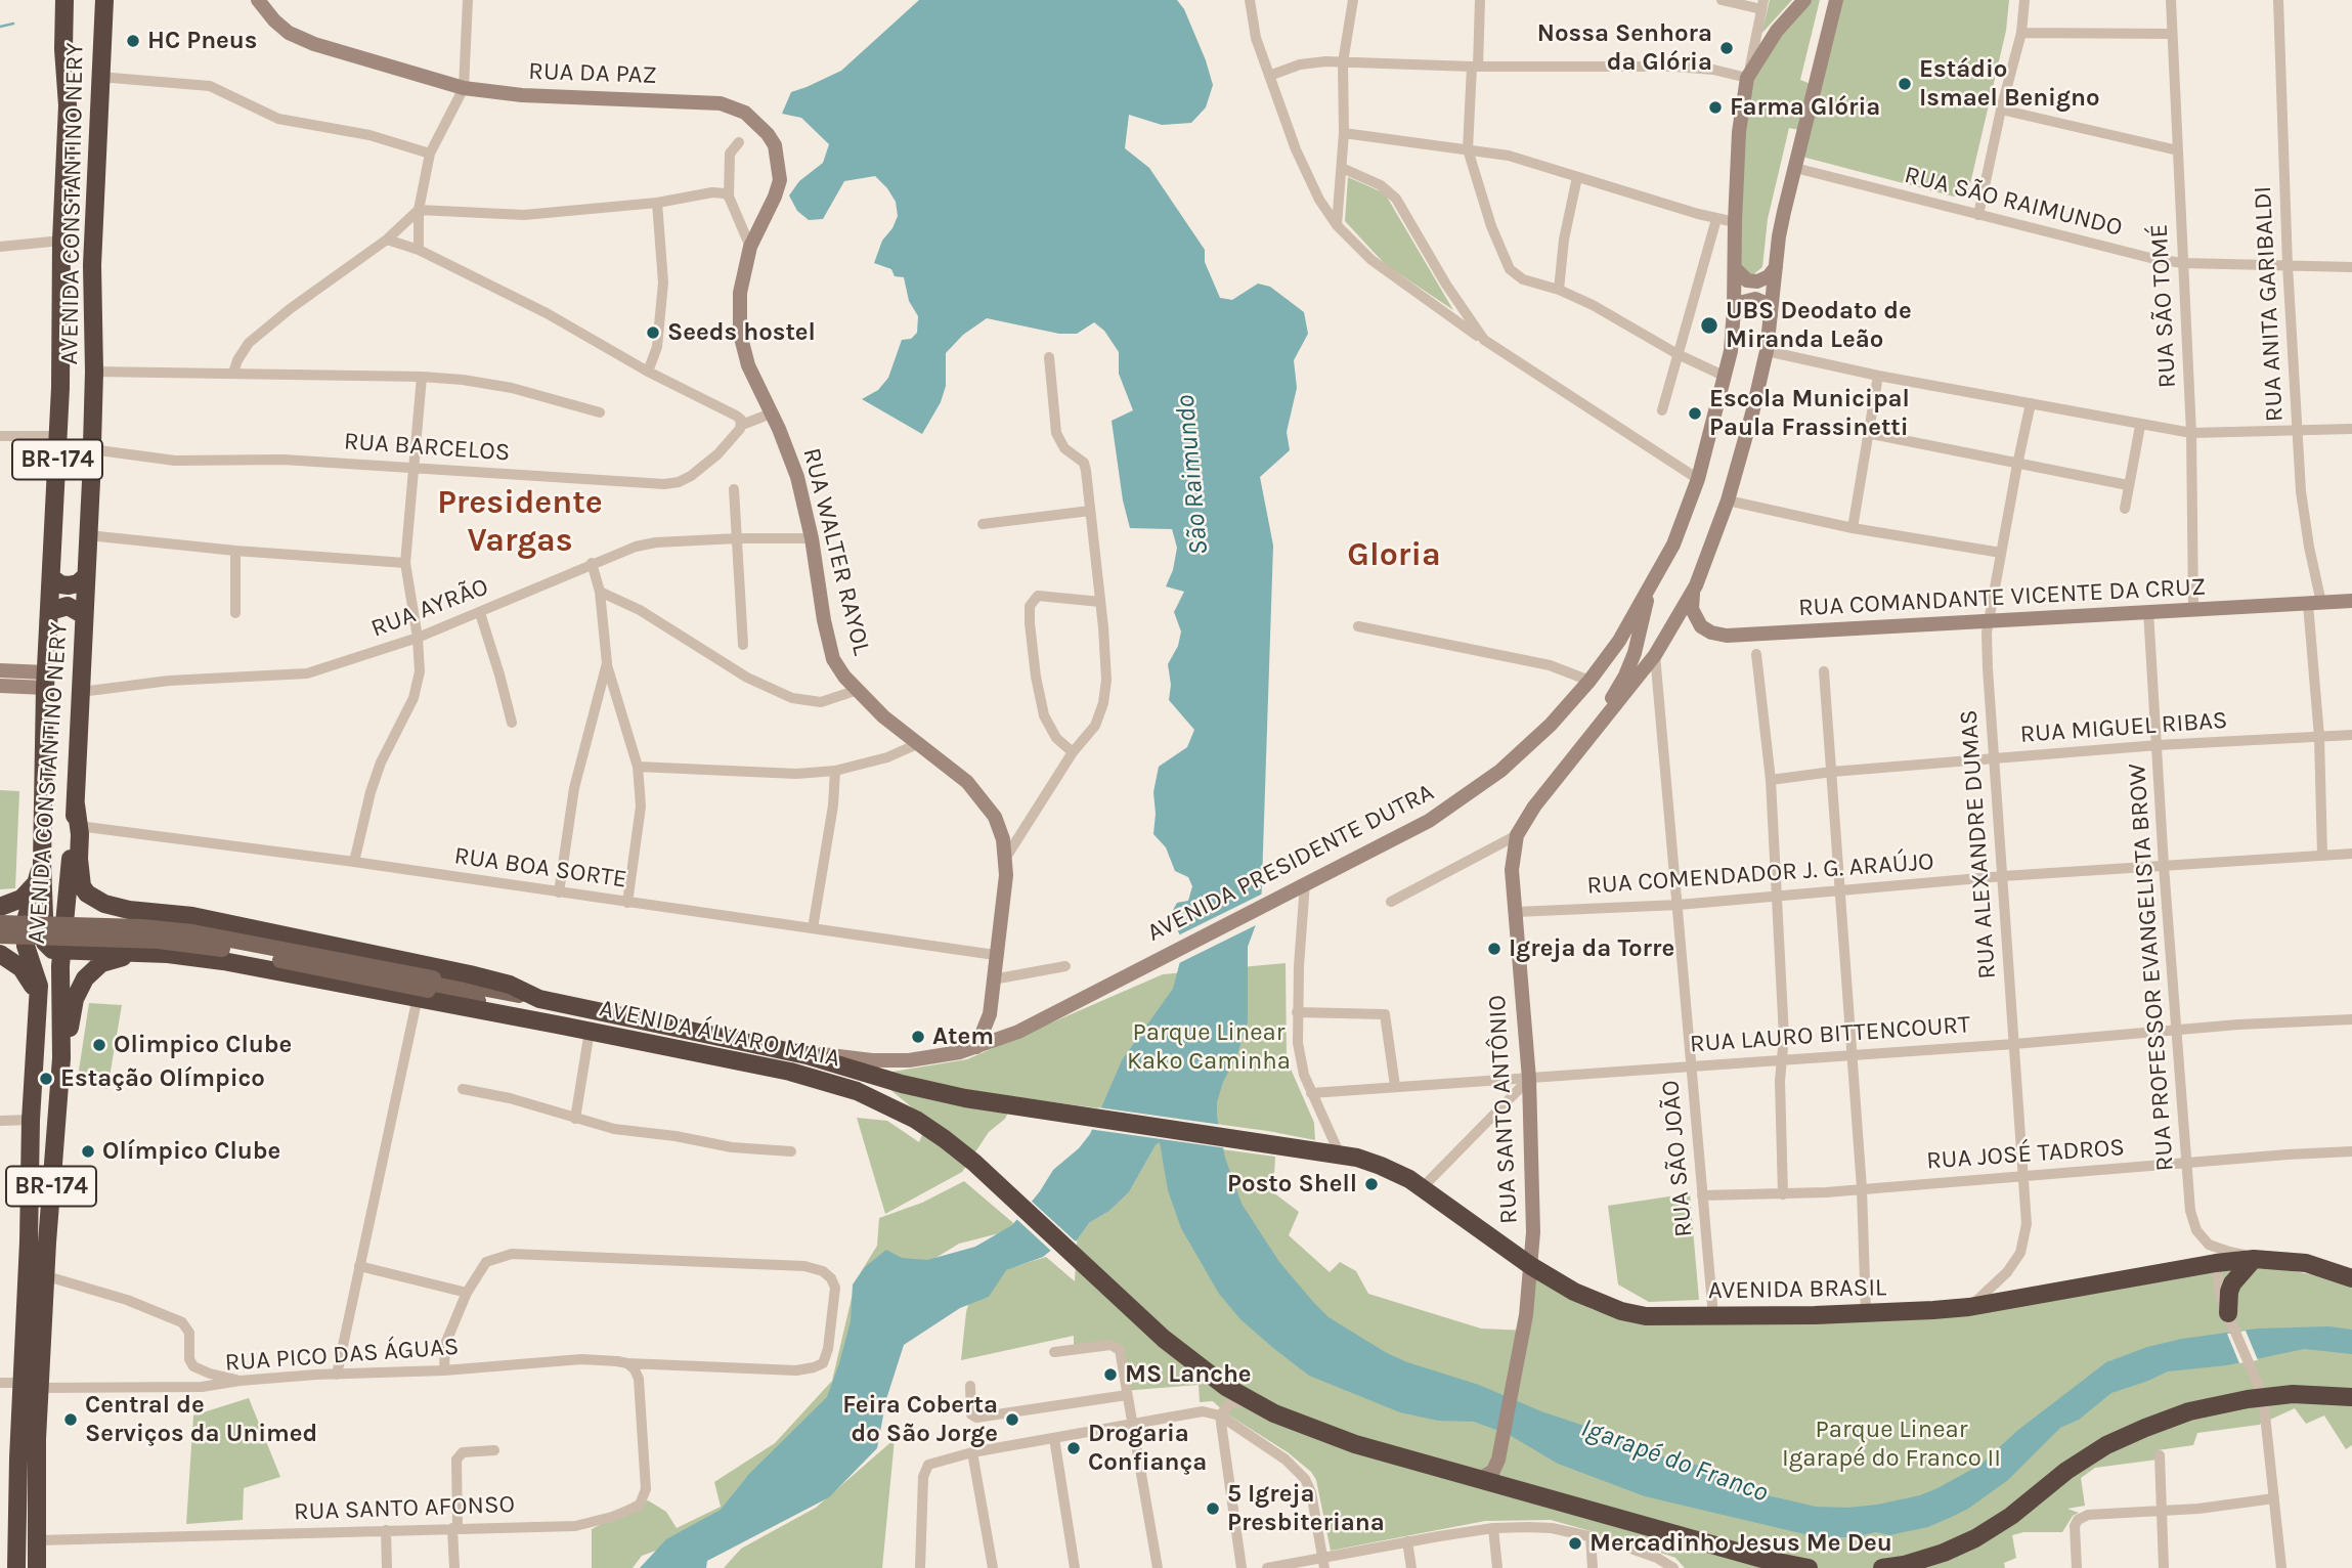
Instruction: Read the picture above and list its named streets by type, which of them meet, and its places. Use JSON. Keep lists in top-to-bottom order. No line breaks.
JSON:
{"streets":{"highway":["AVENIDA CONSTANTINO NERY","BR-174","AVENIDA ÁLVARO MAIA","AVENIDA BRASIL"],"street":["RUA DA PAZ","RUA SÃO RAIMUNDO","RUA ANITA GARIBALDI","RUA SÃO TOMÉ","RUA BARCELOS","RUA WALTER RAYOL","RUA COMANDANTE VICENTE DA CRUZ","RUA AYRÃO","RUA MIGUEL RIBAS","RUA ALEXANDRE DUMAS","AVENIDA PRESIDENTE DUTRA","RUA BOA SORTE","RUA COMENDADOR J. G. ARAÚJO","RUA PROFESSOR EVANGELISTA BROW","RUA LAURO BITTENCOURT","RUA SANTO ANTÔNIO","RUA JOSÉ TADROS","RUA SÃO JOÃO","RUA PICO DAS ÁGUAS","RUA SANTO AFONSO"]},"crossings":[["RUA DA PAZ","RUA WALTER RAYOL"],["RUA SÃO RAIMUNDO","RUA ANITA GARIBALDI"],["RUA SÃO RAIMUNDO","RUA SÃO TOMÉ"],["AVENIDA CONSTANTINO NERY","RUA BARCELOS"],["AVENIDA CONSTANTINO NERY","RUA AYRÃO"],["AVENIDA CONSTANTINO NERY","RUA PICO DAS ÁGUAS"],["AVENIDA CONSTANTINO NERY","RUA SANTO AFONSO"],["RUA ANITA GARIBALDI","RUA COMANDANTE VICENTE DA CRUZ"],["RUA ANITA GARIBALDI","RUA MIGUEL RIBAS"],["RUA ANITA GARIBALDI","RUA COMENDADOR J. G. ARAÚJO"],["RUA SÃO TOMÉ","RUA COMANDANTE VICENTE DA CRUZ"],["RUA WALTER RAYOL","RUA AYRÃO"],["RUA WALTER RAYOL","AVENIDA PRESIDENTE DUTRA"],["RUA WALTER RAYOL","RUA BOA SORTE"],["RUA COMANDANTE VICENTE DA CRUZ","RUA ALEXANDRE DUMAS"],["RUA COMANDANTE VICENTE DA CRUZ","RUA PROFESSOR EVANGELISTA BROW"],["RUA MIGUEL RIBAS","RUA ALEXANDRE DUMAS"],["RUA MIGUEL RIBAS","RUA PROFESSOR EVANGELISTA BROW"],["RUA ALEXANDRE DUMAS","RUA COMENDADOR J. G. ARAÚJO"],["RUA ALEXANDRE DUMAS","RUA LAURO BITTENCOURT"],["RUA ALEXANDRE DUMAS","RUA JOSÉ TADROS"],["RUA ALEXANDRE DUMAS","AVENIDA BRASIL"],["AVENIDA PRESIDENTE DUTRA","AVENIDA ÁLVARO MAIA"],["RUA COMENDADOR J. G. ARAÚJO","RUA PROFESSOR EVANGELISTA BROW"],["RUA COMENDADOR J. G. ARAÚJO","RUA SANTO ANTÔNIO"],["RUA COMENDADOR J. G. ARAÚJO","RUA SÃO JOÃO"],["RUA PROFESSOR EVANGELISTA BROW","RUA LAURO BITTENCOURT"],["RUA PROFESSOR EVANGELISTA BROW","RUA JOSÉ TADROS"],["RUA PROFESSOR EVANGELISTA BROW","AVENIDA BRASIL"],["AVENIDA ÁLVARO MAIA","AVENIDA BRASIL"],["RUA LAURO BITTENCOURT","RUA SANTO ANTÔNIO"],["RUA LAURO BITTENCOURT","RUA SÃO JOÃO"],["RUA SANTO ANTÔNIO","RUA SÃO JOÃO"],["RUA SANTO ANTÔNIO","AVENIDA BRASIL"],["RUA JOSÉ TADROS","RUA SÃO JOÃO"],["RUA SÃO JOÃO","AVENIDA BRASIL"],["RUA PICO DAS ÁGUAS","RUA SANTO AFONSO"]],"districts":["Presidente Vargas","Gloria"],"water":["São Raimundo","Igarapé do Franco"],"parks":["Parque Linear Kako Caminha","Parque Linear Igarapé do Franco II"],"places":["HC Pneus","Nossa Senhora da Glória","Estádio Ismael Benigno","Farma Glória","UBS Deodato de Miranda Leão","Seeds hostel","Escola Municipal Paula Frassinetti","Igreja da Torre","Atem","Olimpico Clube","Estação Olímpico","Olímpico Clube","Posto Shell","MS Lanche","Central de Serviços da Unimed","Feira Coberta do São Jorge","Drogaria Confiança","5 Igreja Presbiteriana","Mercadinho Jesus Me Deu"]}
